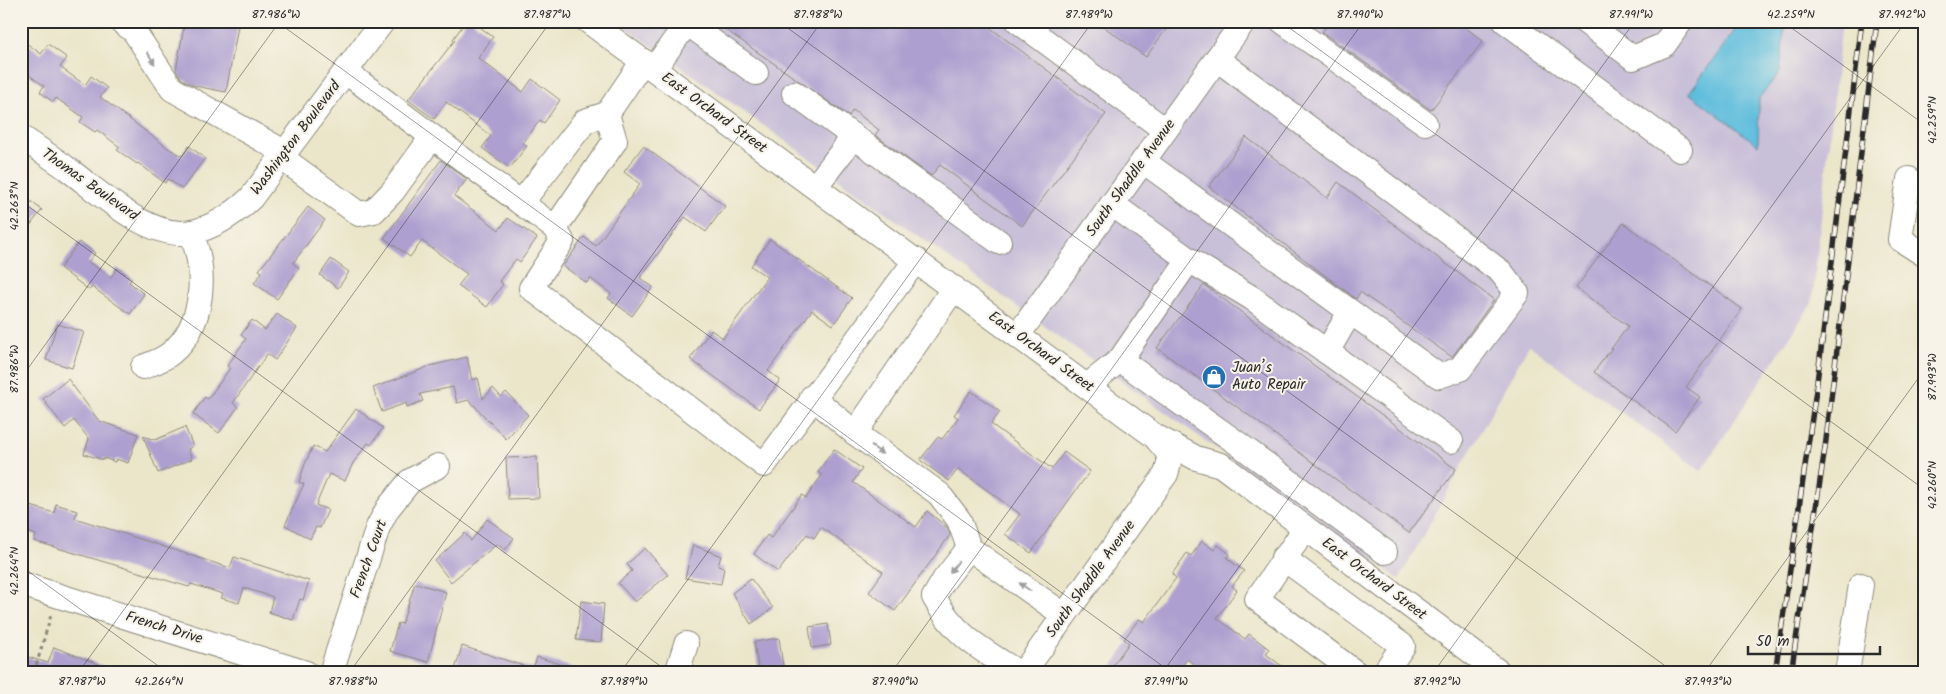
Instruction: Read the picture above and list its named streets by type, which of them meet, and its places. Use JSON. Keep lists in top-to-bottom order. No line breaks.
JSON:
{"streets":{"street":["East Orchard Street","Washington Boulevard","South Shaddle Avenue","Thomas Boulevard","French Court","French Drive"]},"crossings":[["East Orchard Street","South Shaddle Avenue"],["Washington Boulevard","Thomas Boulevard"]],"places":{"shop":["Juan’s Auto Repair"]},"scale_bar":"50 m","coordinates":["87.986°W","87.987°W","87.988°W","87.989°W","87.990°W","87.991°W","42.259°N","87.992°W","42.263°N","87.993°W","42.260°N","42.264°N"]}
